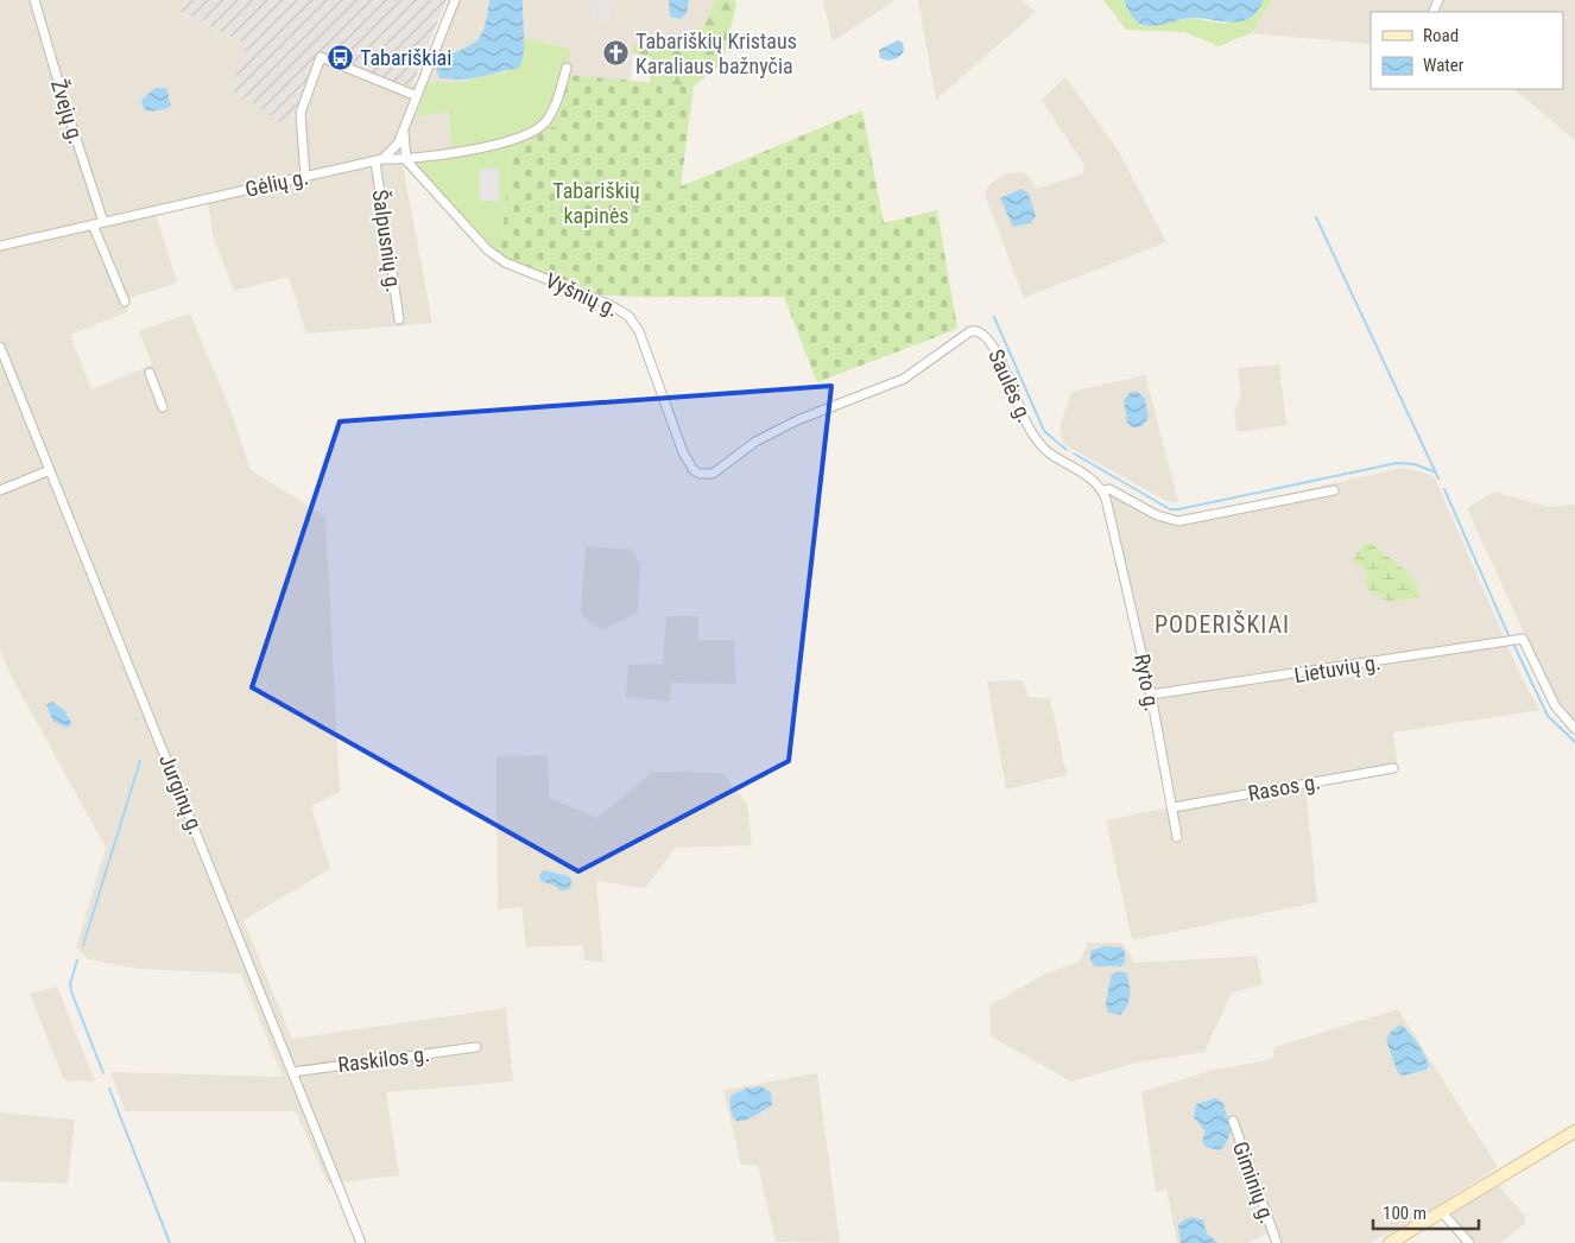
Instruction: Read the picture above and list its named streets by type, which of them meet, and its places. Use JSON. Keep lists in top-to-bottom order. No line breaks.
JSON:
{"streets":{"street":["Žvejų g.","Gėlių g.","Šalpusnių g.","Vyšnių g.","Saulės g.","Lietuvių g.","Ryto g.","Rasos g.","Jurginų g.","Raskilos g.","Giminių g."]},"crossings":[["Žvejų g.","Gėlių g."],["Gėlių g.","Šalpusnių g."],["Gėlių g.","Vyšnių g."],["Vyšnių g.","Saulės g."],["Saulės g.","Ryto g."],["Lietuvių g.","Ryto g."],["Ryto g.","Rasos g."],["Jurginų g.","Raskilos g."]],"districts":["PODERIŠKIAI"],"parks":["Tabariškių kapinės"],"places":{"church":["Tabariškių Kristaus Karaliaus bažnyčia"],"bus stop":["Tabariškiai"]},"legend":["Road","Water"],"scale_bar":"100 m"}
